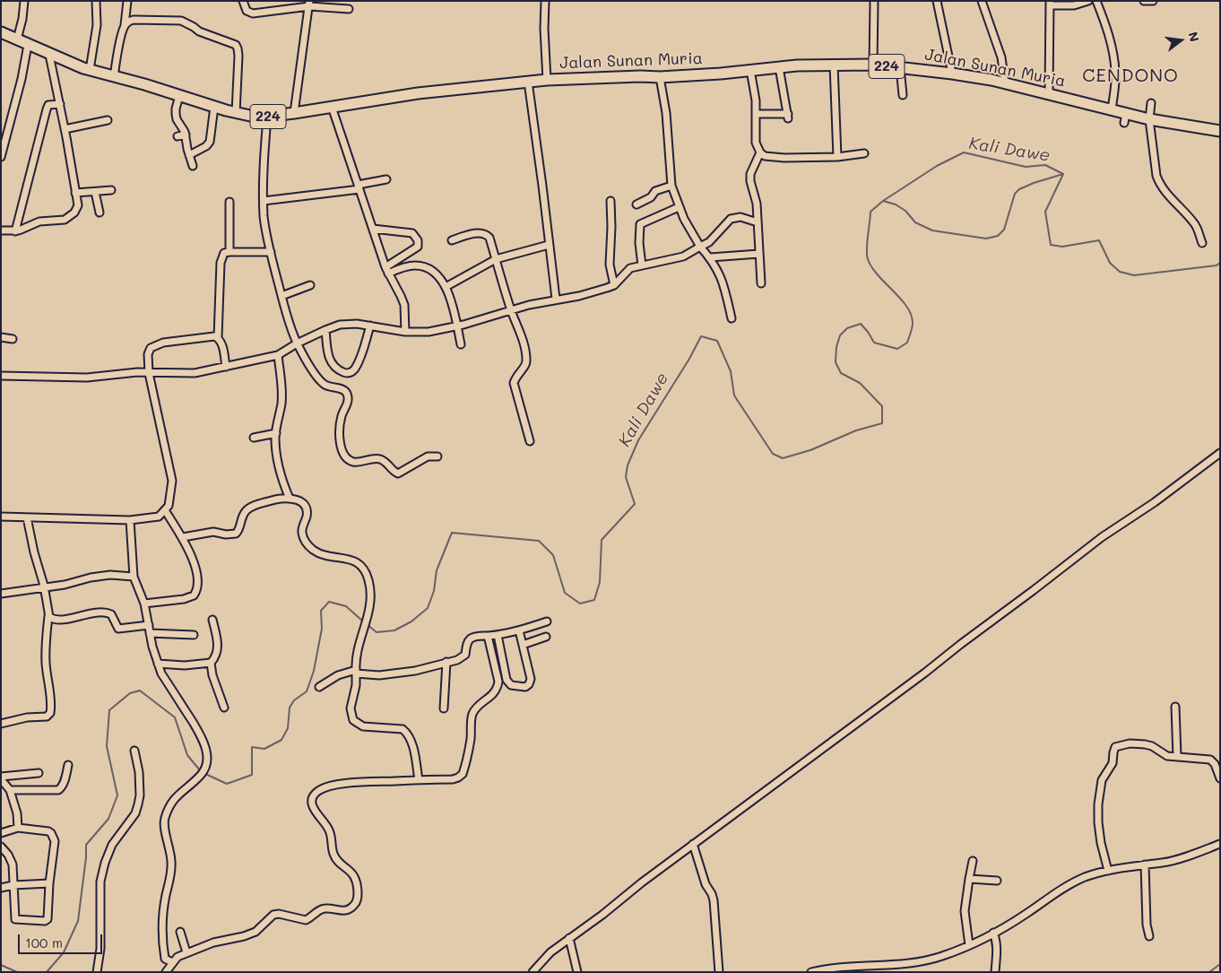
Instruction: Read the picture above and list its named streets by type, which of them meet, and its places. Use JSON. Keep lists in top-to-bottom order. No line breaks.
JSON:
{"streets":{"main road":["Jalan Sunan Muria","224"]},"crossings":[["Jalan Sunan Muria","224"]],"districts":["CENDONO"],"water":["Kali Dawe"],"scale_bar":"100 m","north":"right"}
